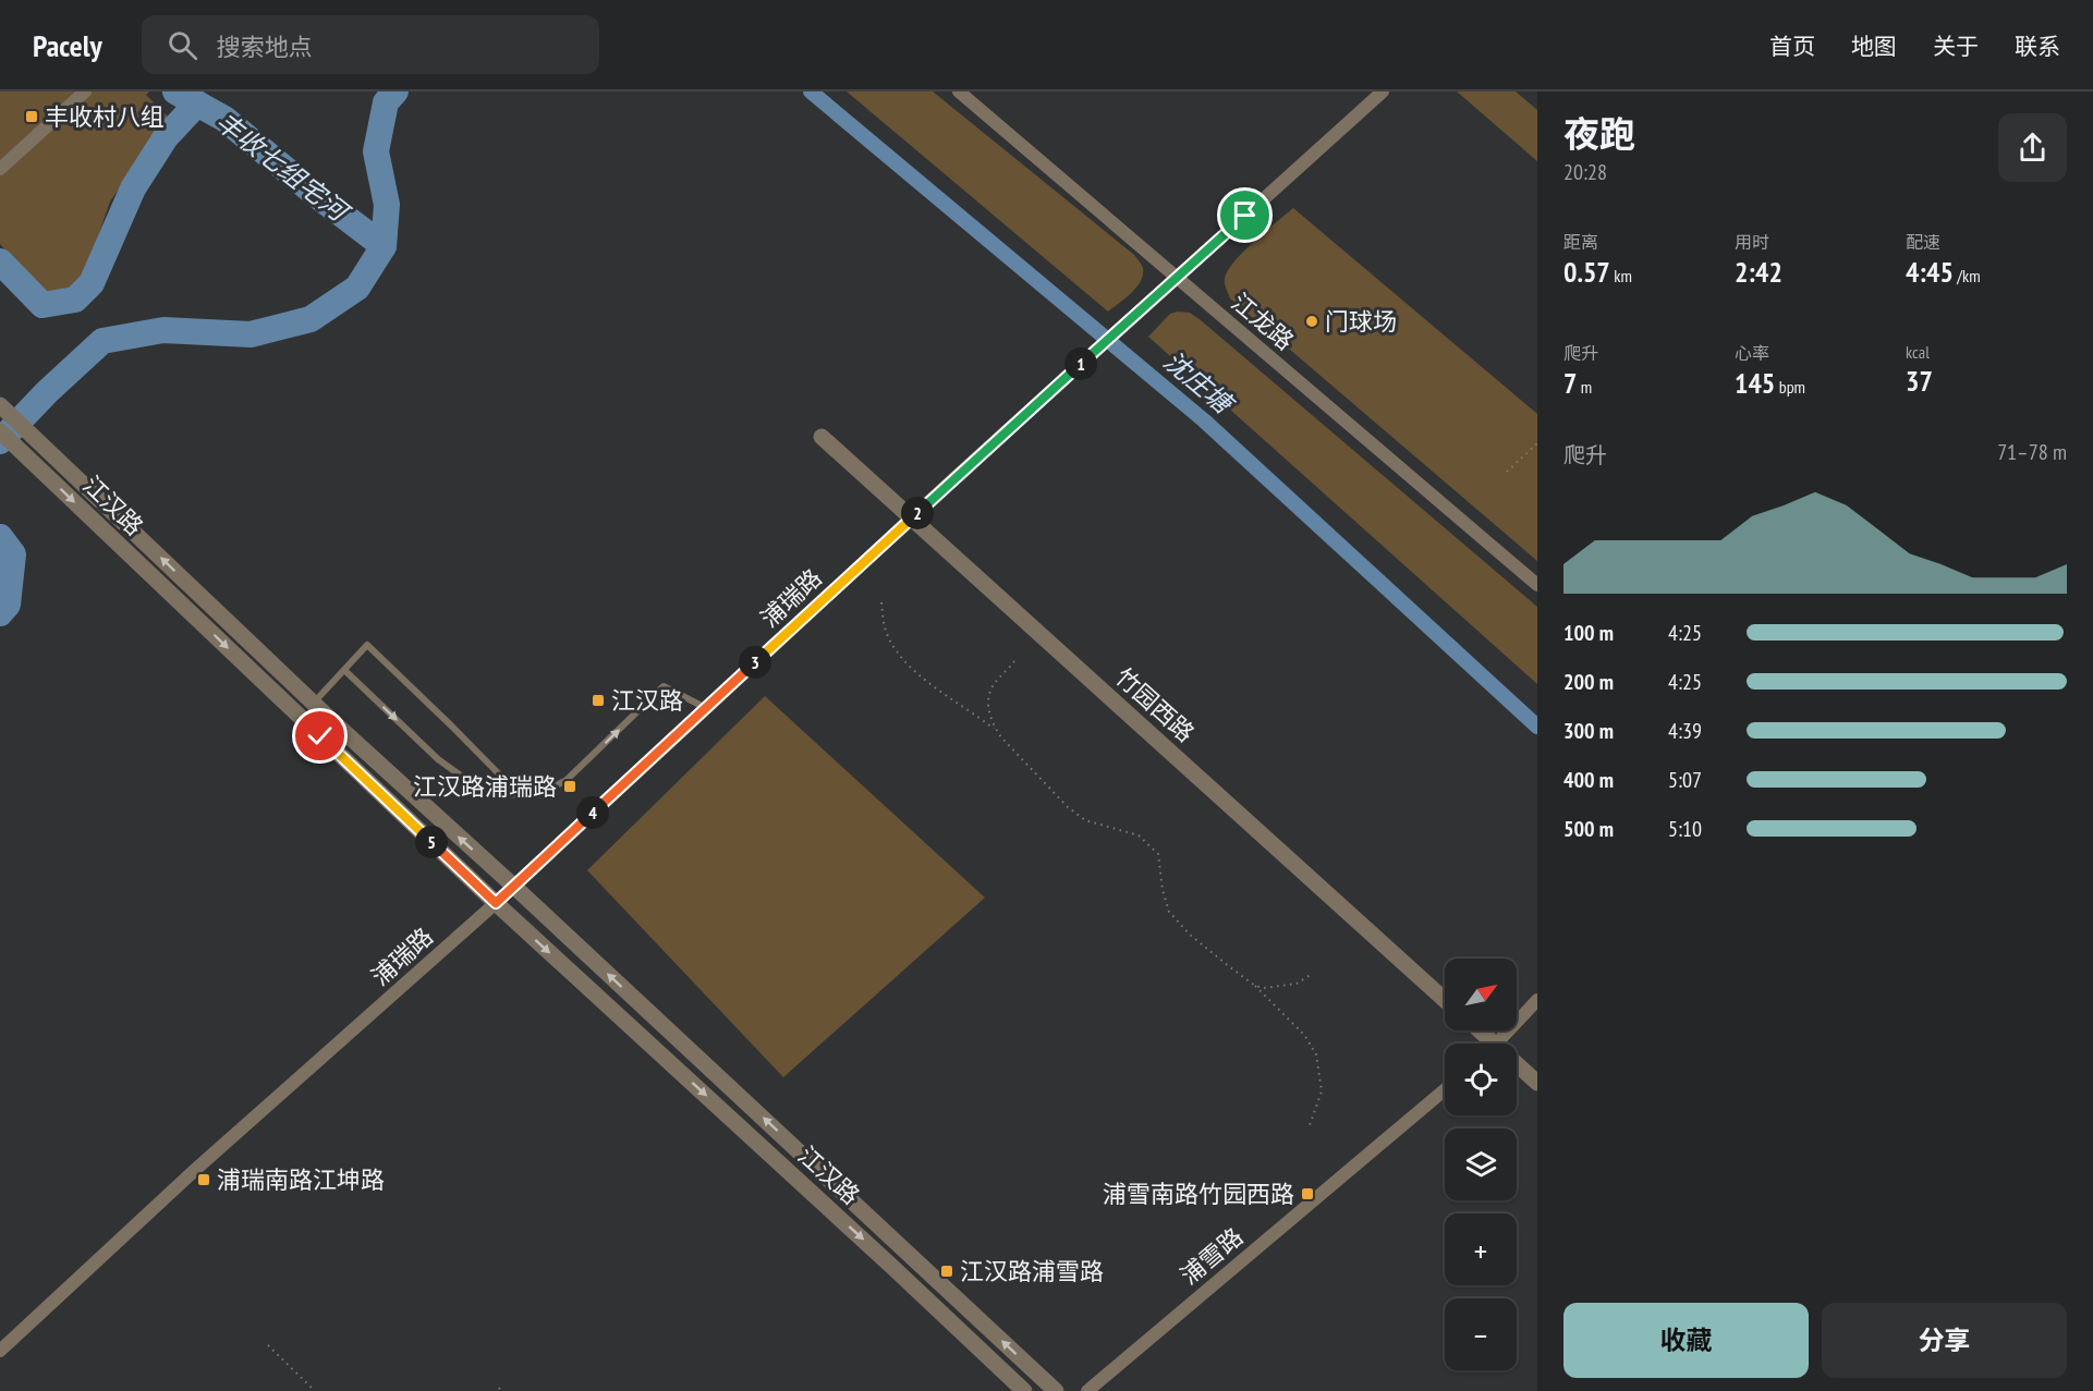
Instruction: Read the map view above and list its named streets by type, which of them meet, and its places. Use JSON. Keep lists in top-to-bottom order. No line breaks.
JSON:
{"streets":{"street":["江龙路","江汉路","浦瑞路","竹园西路","浦雪路"]},"crossings":[["江龙路","浦瑞路"],["江汉路","浦瑞路"],["浦瑞路","竹园西路"]],"water":["丰收七组宅河","沈庄塘"],"places":{"transit":["丰收村八组","江汉路","江汉路浦瑞路","浦瑞南路江坤路","浦雪南路竹园西路","江汉路浦雪路"],"other":["门球场"]},"north":"top right","page":{"header":"Pacely","search":"搜索地点","nav":["首页","地图","关于","联系"],"heading":["夜跑","20:28"],"stats":[["距离","0.57 km"],["用时","2:42"],["配速","4:45 /km"],["爬升","7 m"],["心率","145 bpm"],["kcal","37"]],"pins":["1","2","3","4","5"],"chart":["爬升","71–78 m"],"list":[{"name":"100 m","note":"4:25"},{"name":"200 m","note":"4:25"},{"name":"300 m","note":"4:39"},{"name":"400 m","note":"5:07"},{"name":"500 m","note":"5:10"}],"map_buttons":["+","−"],"buttons":["收藏","分享"]}}
